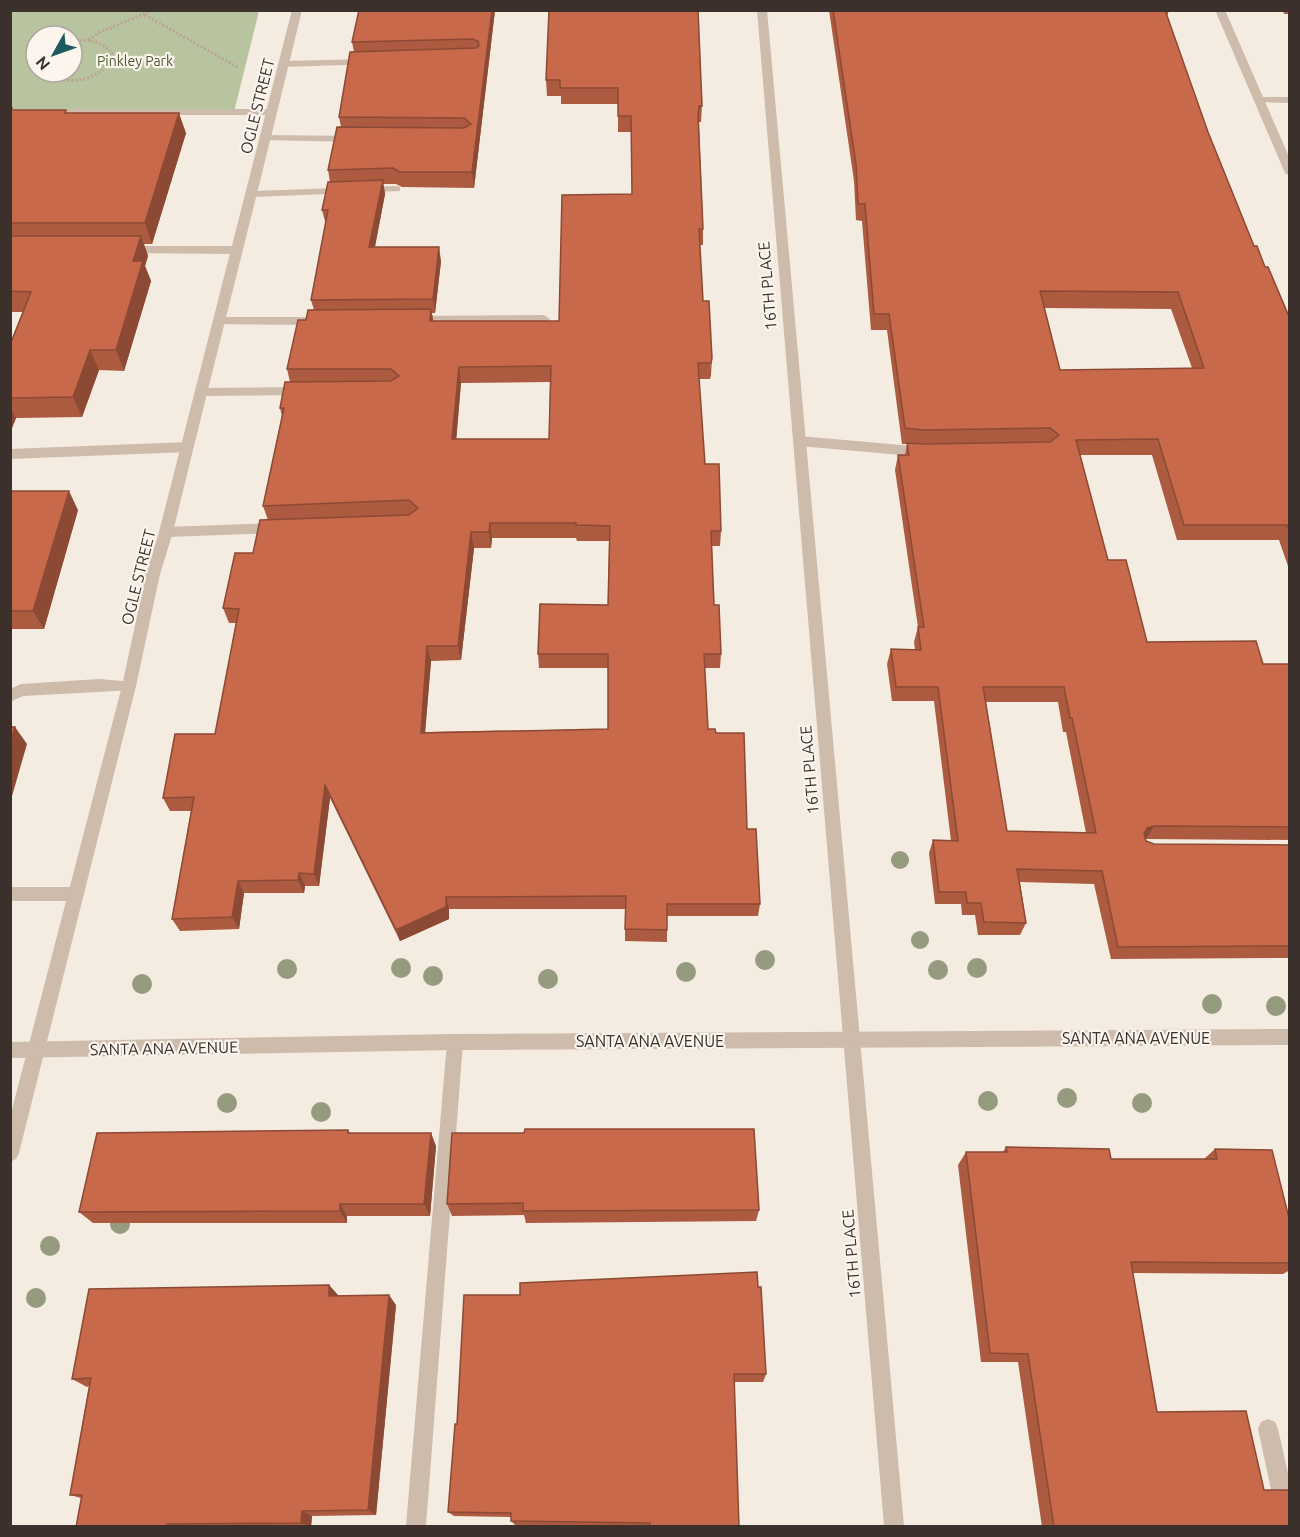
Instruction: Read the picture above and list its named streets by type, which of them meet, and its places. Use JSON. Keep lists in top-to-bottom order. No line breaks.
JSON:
{"streets":{"street":["OGLE STREET","16TH PLACE","SANTA ANA AVENUE"]},"crossings":[["OGLE STREET","SANTA ANA AVENUE"],["16TH PLACE","SANTA ANA AVENUE"]],"parks":["Pinkley Park"],"north":"bottom left"}
